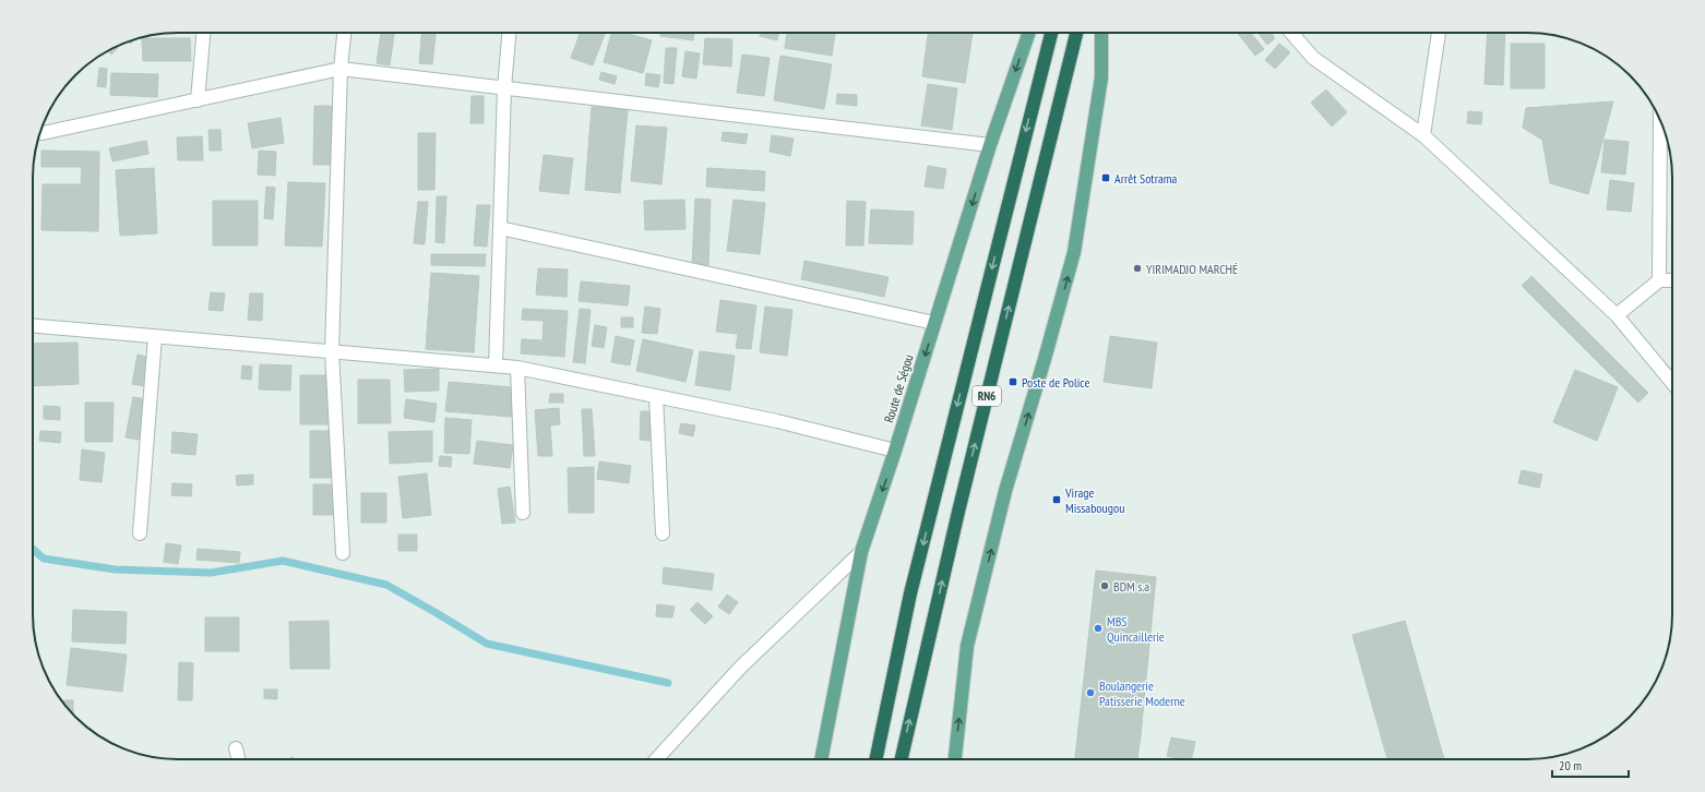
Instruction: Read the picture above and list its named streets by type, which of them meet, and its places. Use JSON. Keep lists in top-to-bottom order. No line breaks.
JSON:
{"streets":{"highway":["RN6"],"main road":["Route de Ségou"]},"places":{"transit":["Arrêt Sotrama","Poste de Police","Virage Missabougou"],"other":["YIRIMADJO MARCHÉ","BDM s.a","MBS Quincaillerie","Boulangerie Patisserie Moderne"]},"scale_bar":"20 m"}
